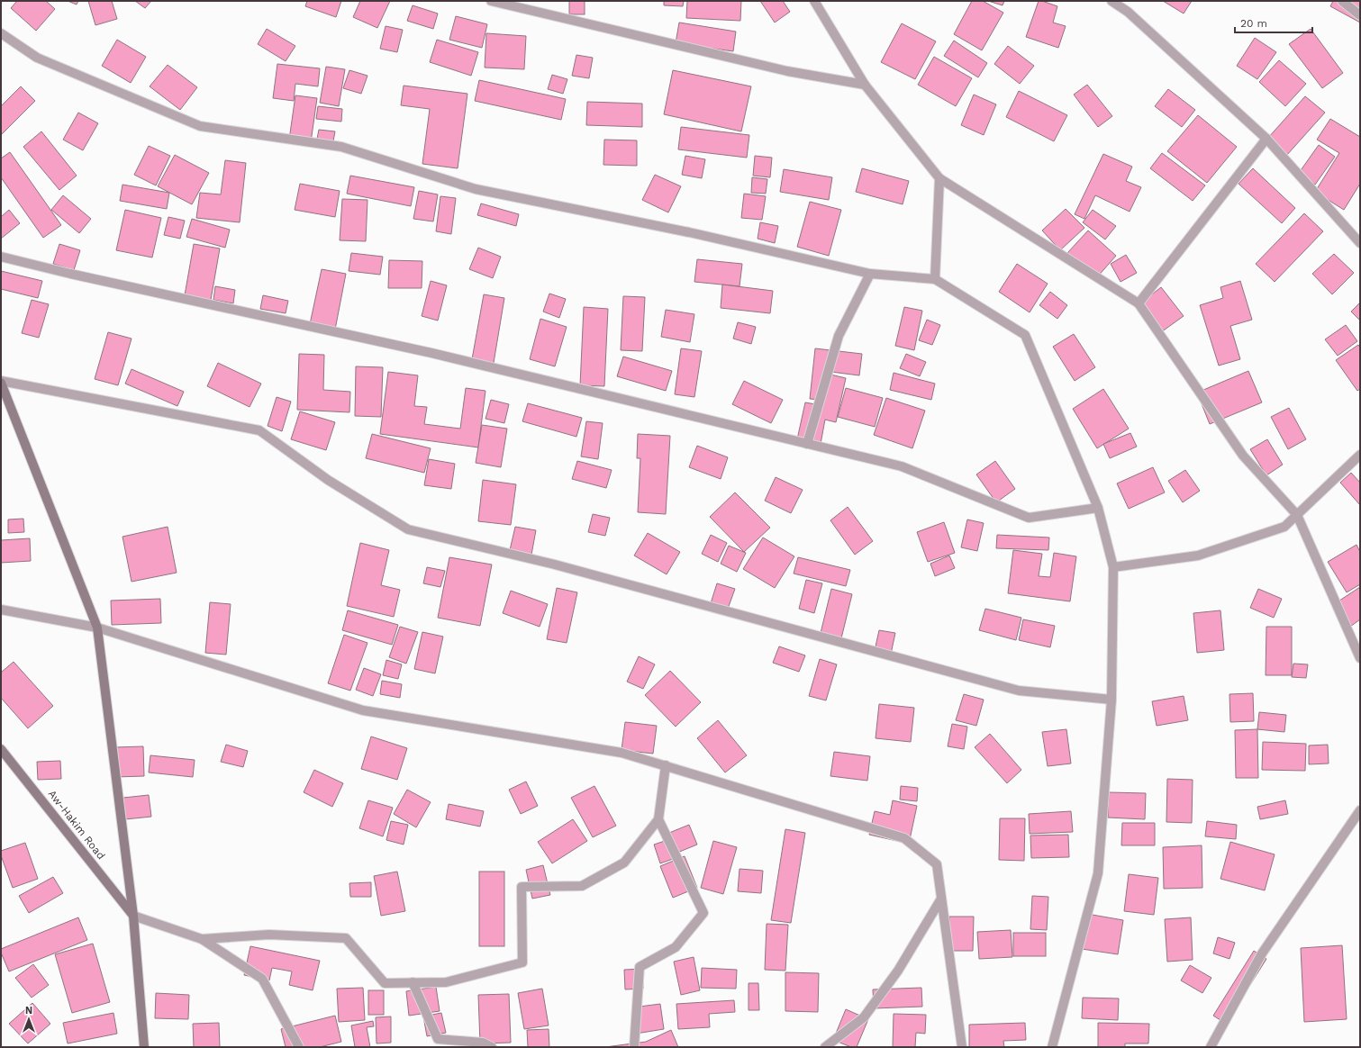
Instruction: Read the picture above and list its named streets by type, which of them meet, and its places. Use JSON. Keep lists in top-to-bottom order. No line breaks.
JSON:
{"streets":{"street":["Aw-Hakim Road"]},"scale_bar":"20 m","north":"top"}
